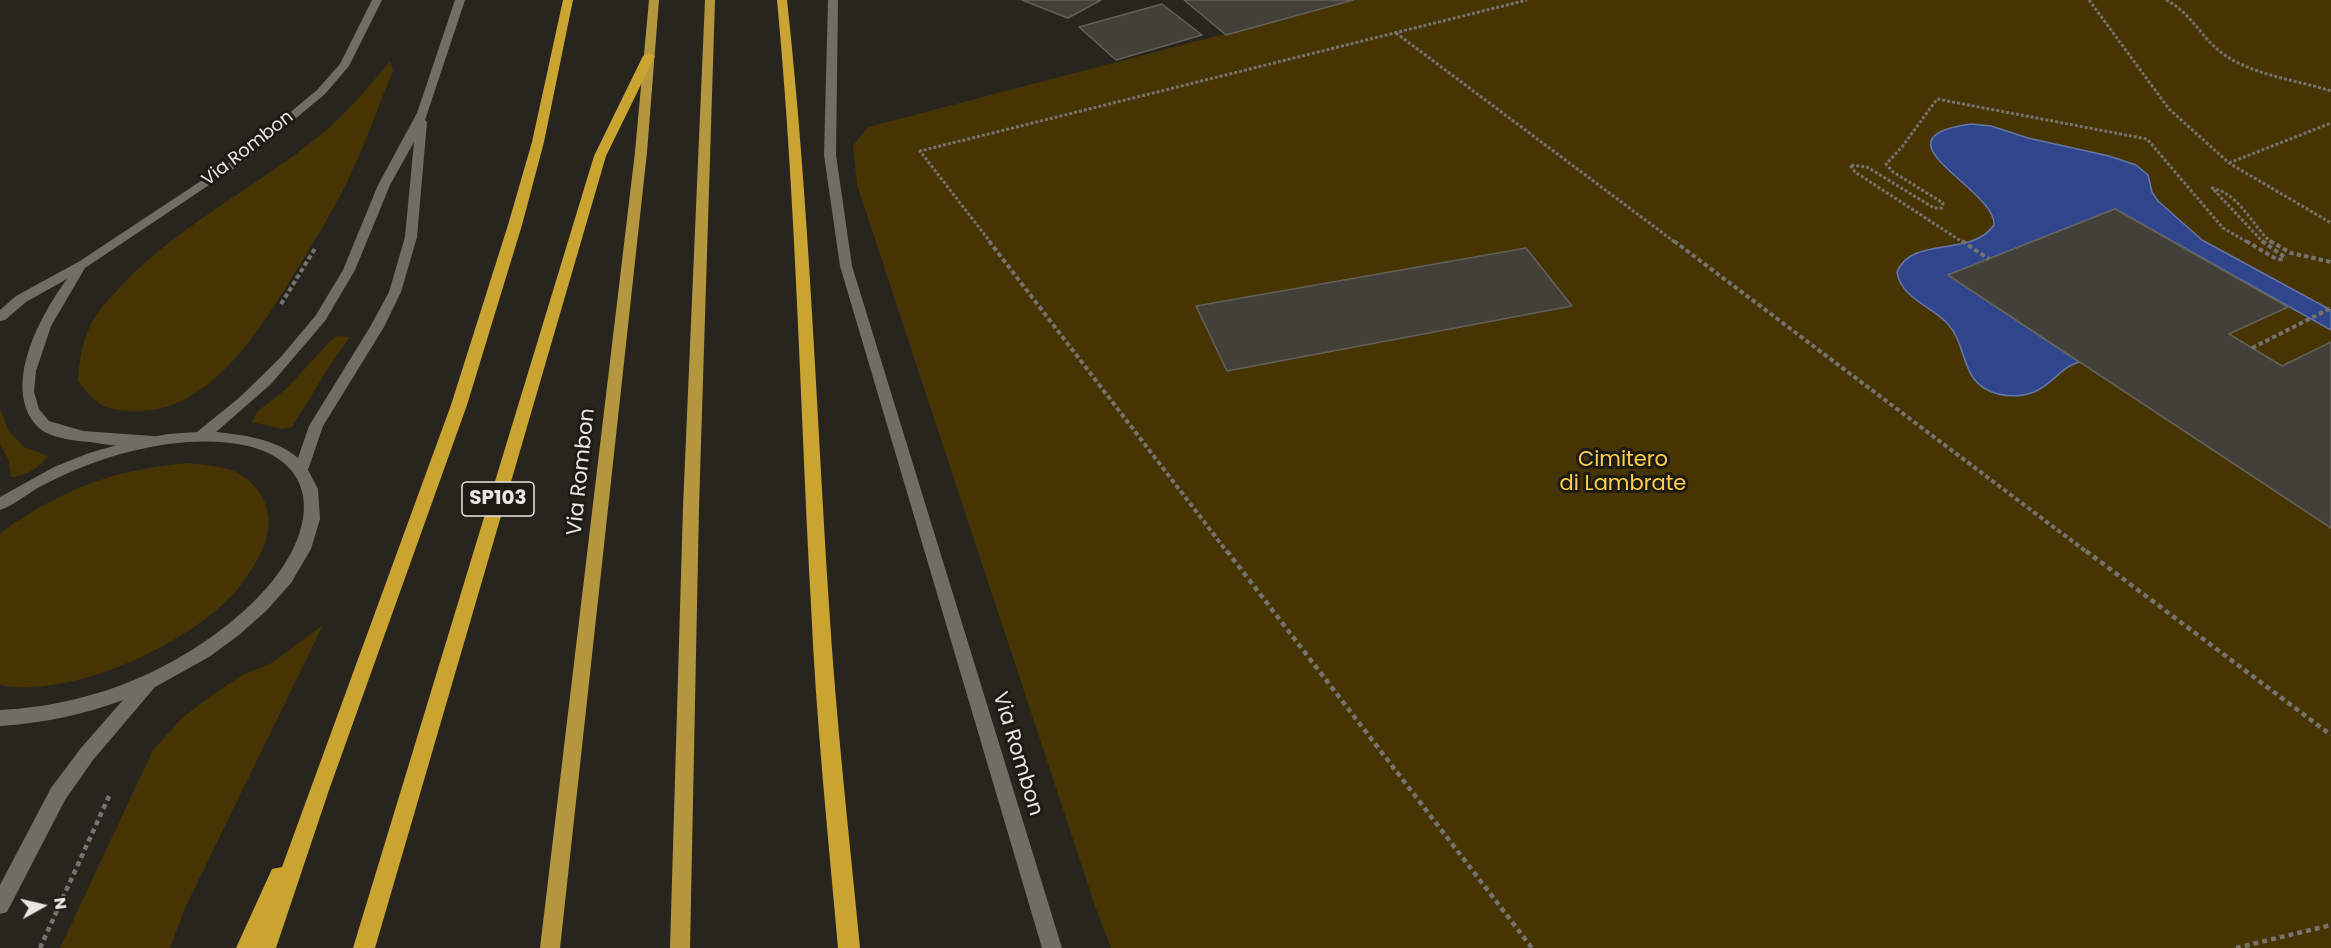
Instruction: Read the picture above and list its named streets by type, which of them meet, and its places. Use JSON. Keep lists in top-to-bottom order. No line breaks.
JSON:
{"streets":{"highway":["SP103"],"main road":["Via Rombon"]},"crossings":[["Via Rombon","SP103"]],"parks":["Cimitero di Lambrate"],"north":"right"}
